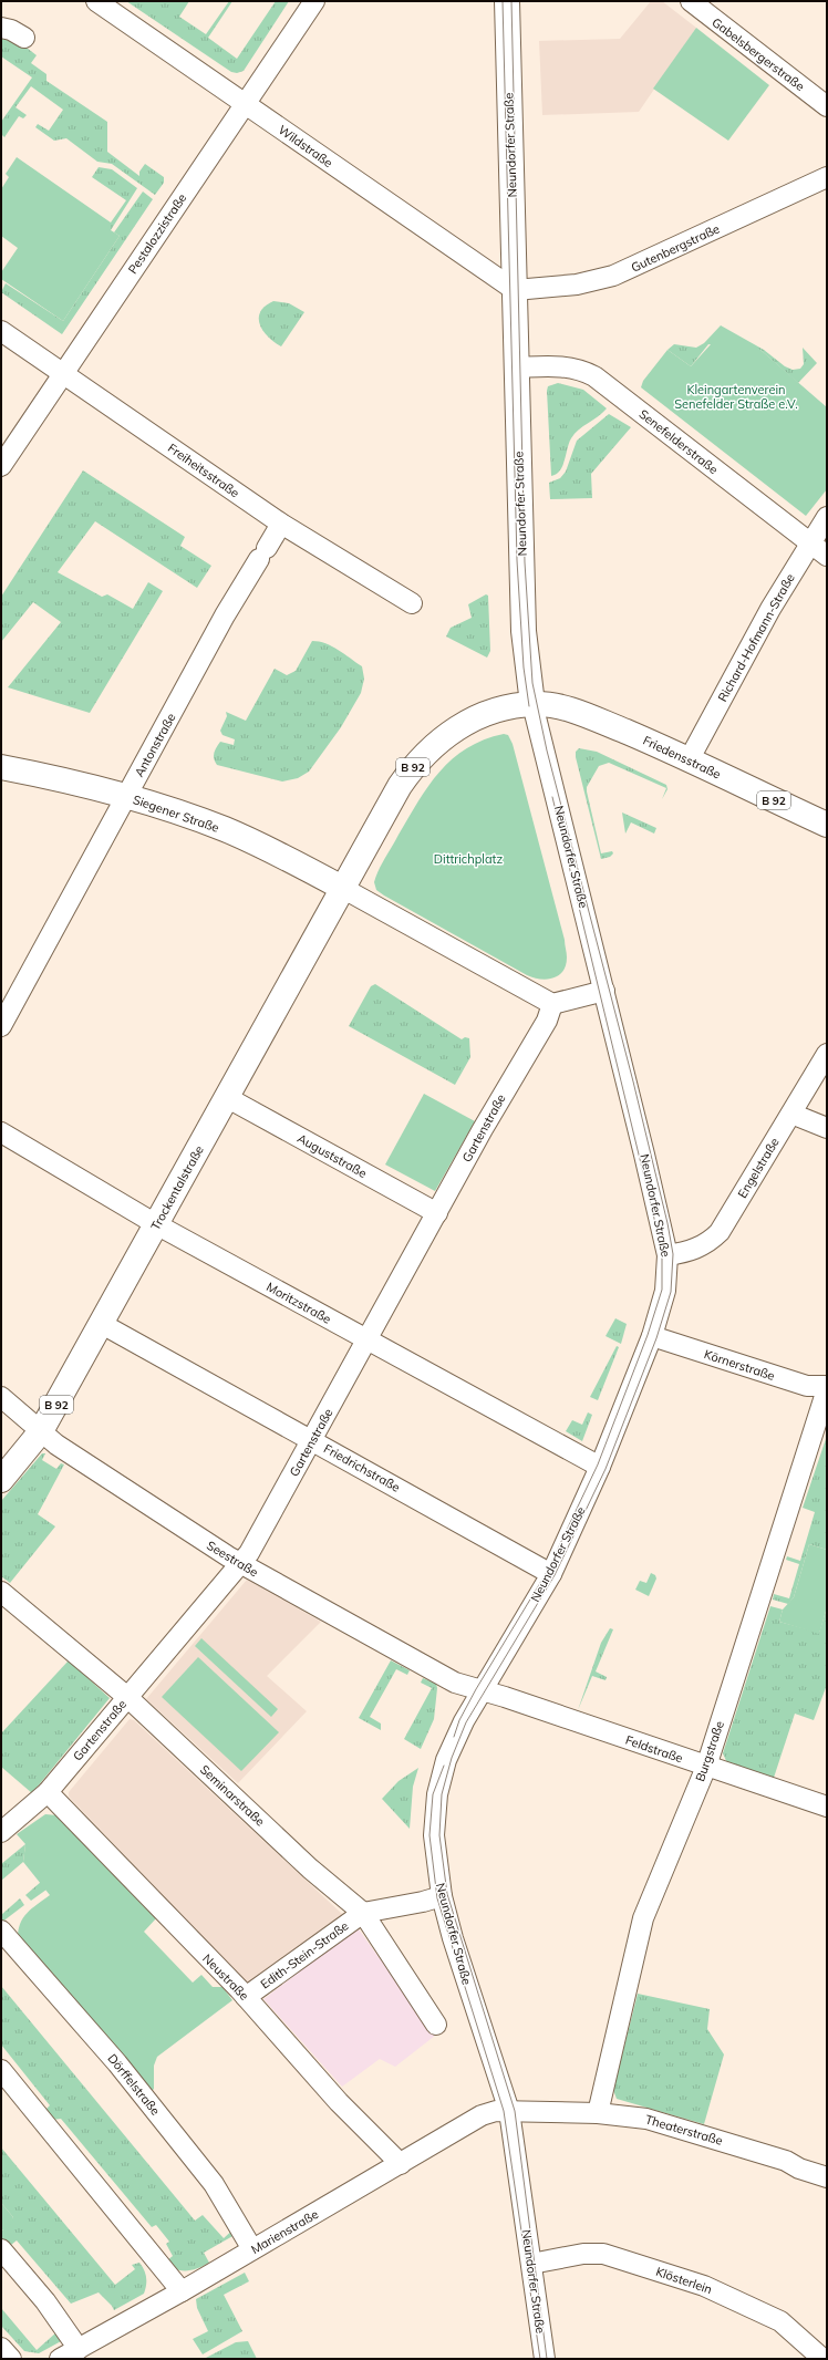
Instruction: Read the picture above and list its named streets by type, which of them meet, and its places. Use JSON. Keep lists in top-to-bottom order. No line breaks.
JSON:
{"streets":{"main road":["Neundorfer Straße","Friedensstraße","B 92","Siegener Straße","Trockentalstraße"],"street":["Gabelsbergerstraße","Wildstraße","Pestalozzistraße","Gutenbergstraße","Senefelderstraße","Freiheitsstraße","Richard-Hofmann-Straße","Antonstraße","Gartenstraße","Auguststraße","Engelstraße","Moritzstraße","Körnerstraße","Friedrichstraße","Seestraße","Feldstraße","Burgstraße","Seminarstraße","Edith-Stein-Straße","Neustraße","Dörffelstraße","Theaterstraße","Marienstraße","Klösterlein"]},"crossings":[["Neundorfer Straße","Wildstraße"],["Neundorfer Straße","Gutenbergstraße"],["Neundorfer Straße","Senefelderstraße"],["Neundorfer Straße","Friedensstraße"],["Neundorfer Straße","B 92"],["Neundorfer Straße","Engelstraße"],["Neundorfer Straße","Moritzstraße"],["Neundorfer Straße","Körnerstraße"],["Neundorfer Straße","Friedrichstraße"],["Neundorfer Straße","Seestraße"],["Neundorfer Straße","Feldstraße"],["Neundorfer Straße","Theaterstraße"],["Neundorfer Straße","Marienstraße"],["Neundorfer Straße","Klösterlein"],["Wildstraße","Pestalozzistraße"],["Wildstraße","Gutenbergstraße"],["Pestalozzistraße","Freiheitsstraße"],["Senefelderstraße","Richard-Hofmann-Straße"],["Freiheitsstraße","Antonstraße"],["Richard-Hofmann-Straße","Friedensstraße"],["Antonstraße","Siegener Straße"],["Friedensstraße","B 92"],["B 92","Siegener Straße"],["B 92","Trockentalstraße"],["Siegener Straße","Trockentalstraße"],["Gartenstraße","Auguststraße"],["Gartenstraße","Moritzstraße"],["Gartenstraße","Friedrichstraße"],["Gartenstraße","Seestraße"],["Gartenstraße","Seminarstraße"],["Gartenstraße","Neustraße"],["Auguststraße","Trockentalstraße"],["Trockentalstraße","Moritzstraße"],["Trockentalstraße","Friedrichstraße"],["Trockentalstraße","Seestraße"],["Seestraße","Feldstraße"],["Feldstraße","Burgstraße"],["Burgstraße","Theaterstraße"],["Seminarstraße","Edith-Stein-Straße"],["Edith-Stein-Straße","Neustraße"],["Neustraße","Marienstraße"],["Dörffelstraße","Marienstraße"],["Theaterstraße","Marienstraße"]],"parks":["Kleingartenverein Senefelder Straße e.V.","Dittrichplatz"]}
